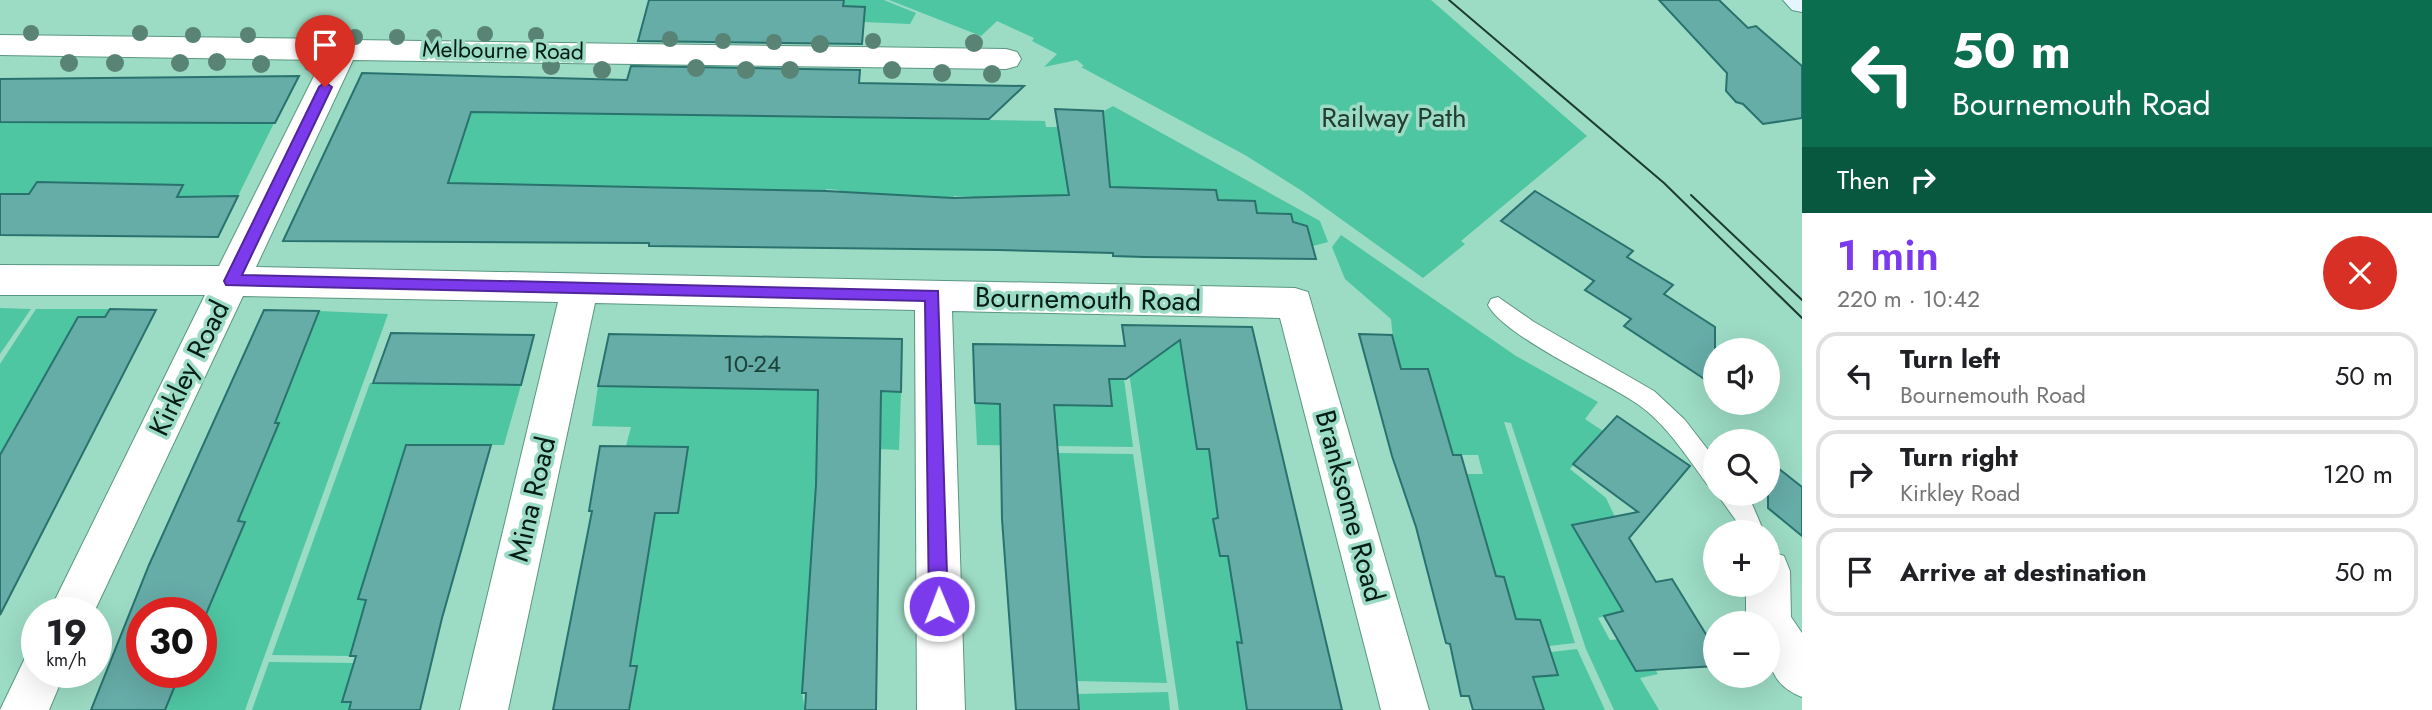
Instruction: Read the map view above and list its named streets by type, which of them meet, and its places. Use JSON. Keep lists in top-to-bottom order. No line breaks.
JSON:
{"streets":{"street":["Melbourne Road","Bournemouth Road","Kirkley Road","Mina Road","Branksome Road"]},"crossings":[["Melbourne Road","Kirkley Road"],["Bournemouth Road","Kirkley Road"],["Bournemouth Road","Mina Road"],["Bournemouth Road","Branksome Road"]],"parks":["Railway Path"],"house_numbers":["10-24"],"page":{"turn":["50 m","Bournemouth Road"],"then":"Then","heading":["1 min","220 m · 10:42"],"list":[{"name":"Turn left","note":"Bournemouth Road","value":"50 m"},{"name":"Turn right","note":"Kirkley Road","value":"120 m"},{"name":"Arrive at destination","value":"50 m"}],"map_buttons":["+","−"],"speed":"19 km/h","limit":"30"}}
